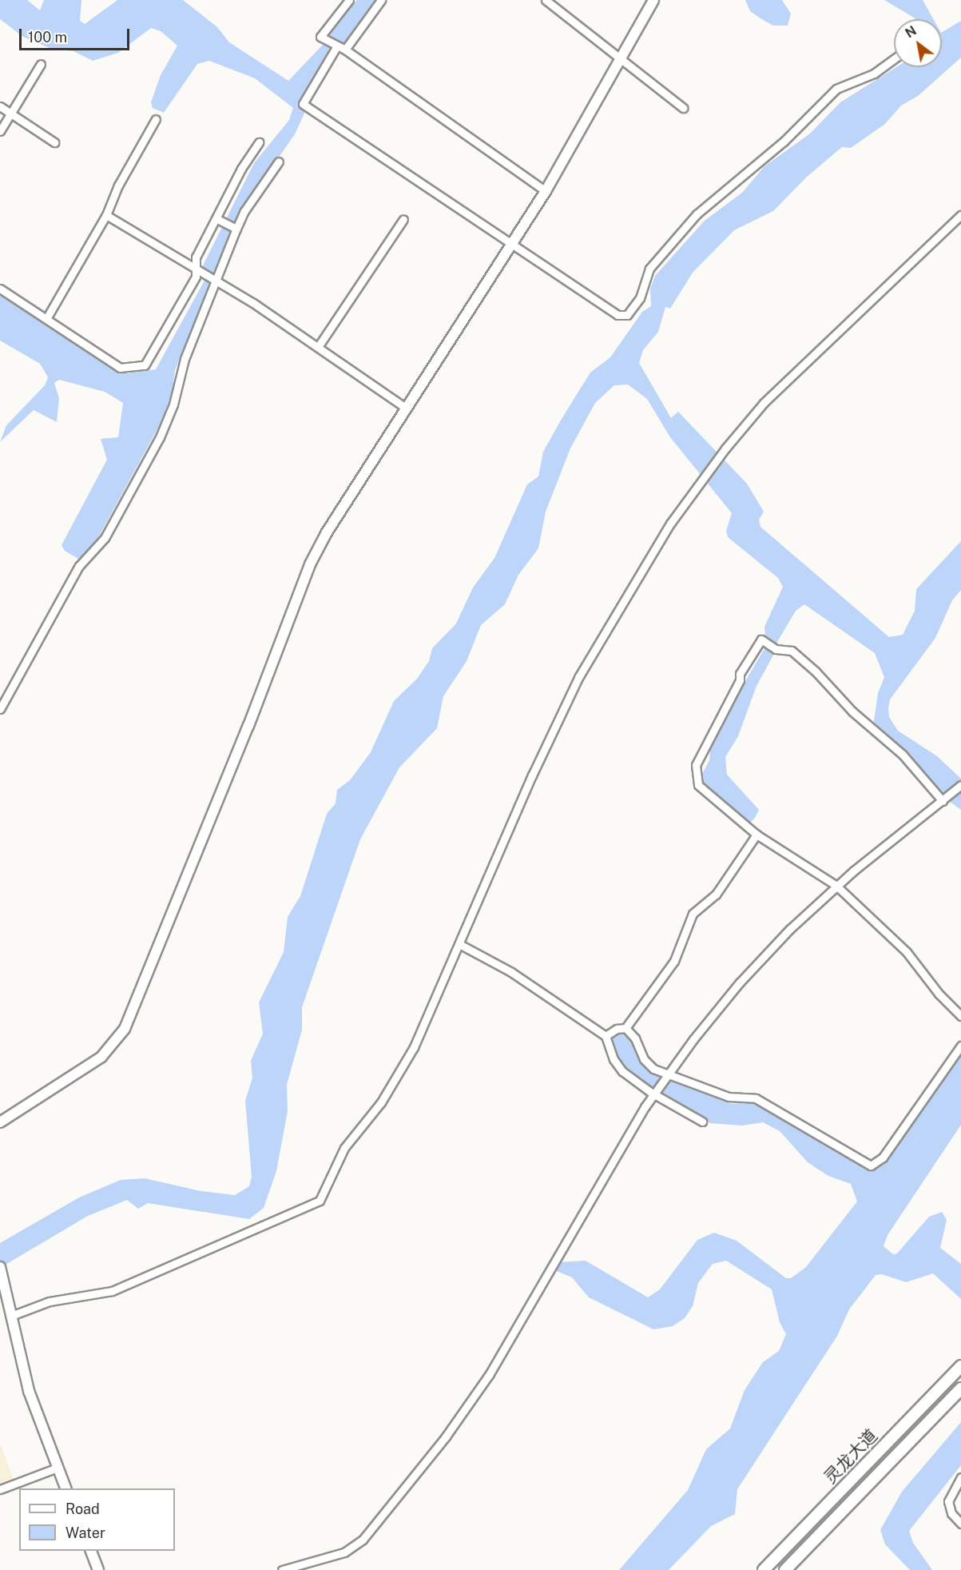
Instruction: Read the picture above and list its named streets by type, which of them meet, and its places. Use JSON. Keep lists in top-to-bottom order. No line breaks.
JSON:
{"streets":{"main road":["灵龙大道"]},"legend":["Road","Water"],"scale_bar":"100 m","north":"top left"}
